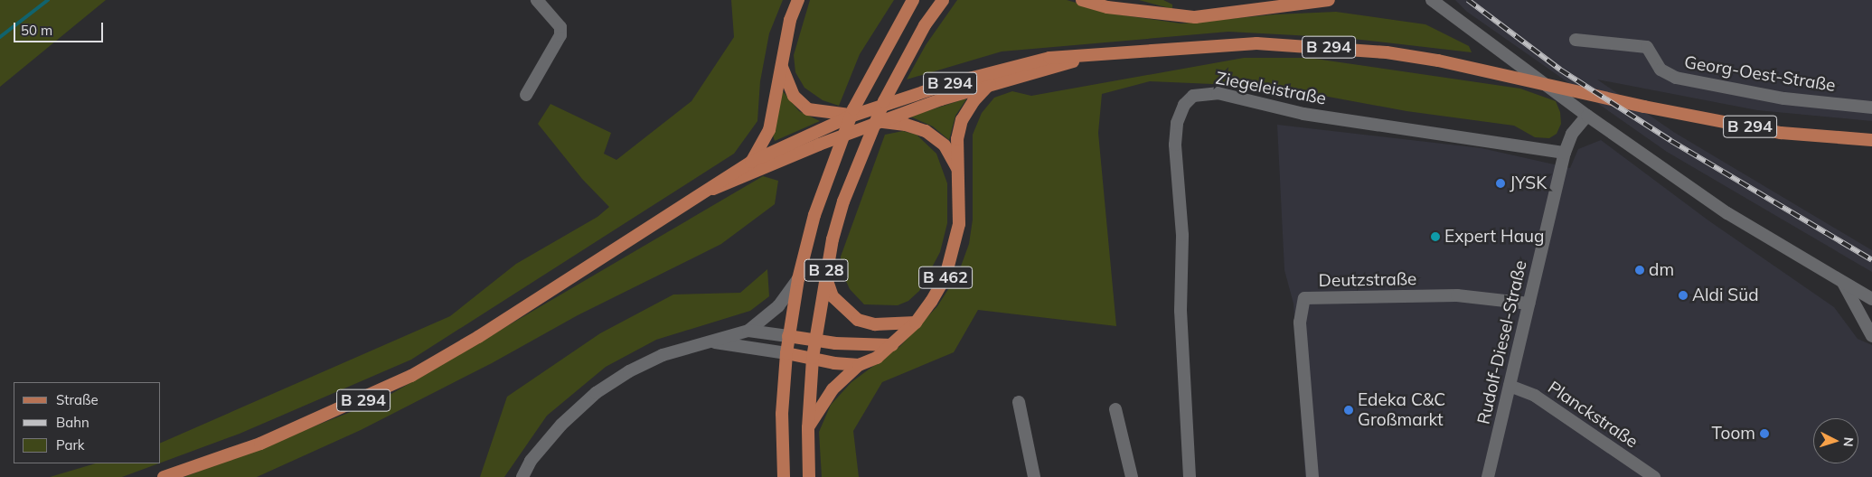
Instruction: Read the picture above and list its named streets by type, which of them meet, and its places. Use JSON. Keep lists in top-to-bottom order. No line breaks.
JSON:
{"streets":{"main road":["B 294","B 28","B 462"],"street":["Georg-Oest-Straße","Ziegeleistraße","Deutzstraße","Rudolf-Diesel-Straße","Planckstraße"]},"crossings":[["Ziegeleistraße","Rudolf-Diesel-Straße"],["Deutzstraße","Rudolf-Diesel-Straße"],["Rudolf-Diesel-Straße","Planckstraße"]],"places":["JYSK","Expert Haug","dm","Aldi Süd","Edeka C&C Großmarkt","Toom"],"legend":["Straße","Bahn","Park"],"scale_bar":"50 m","north":"right"}
